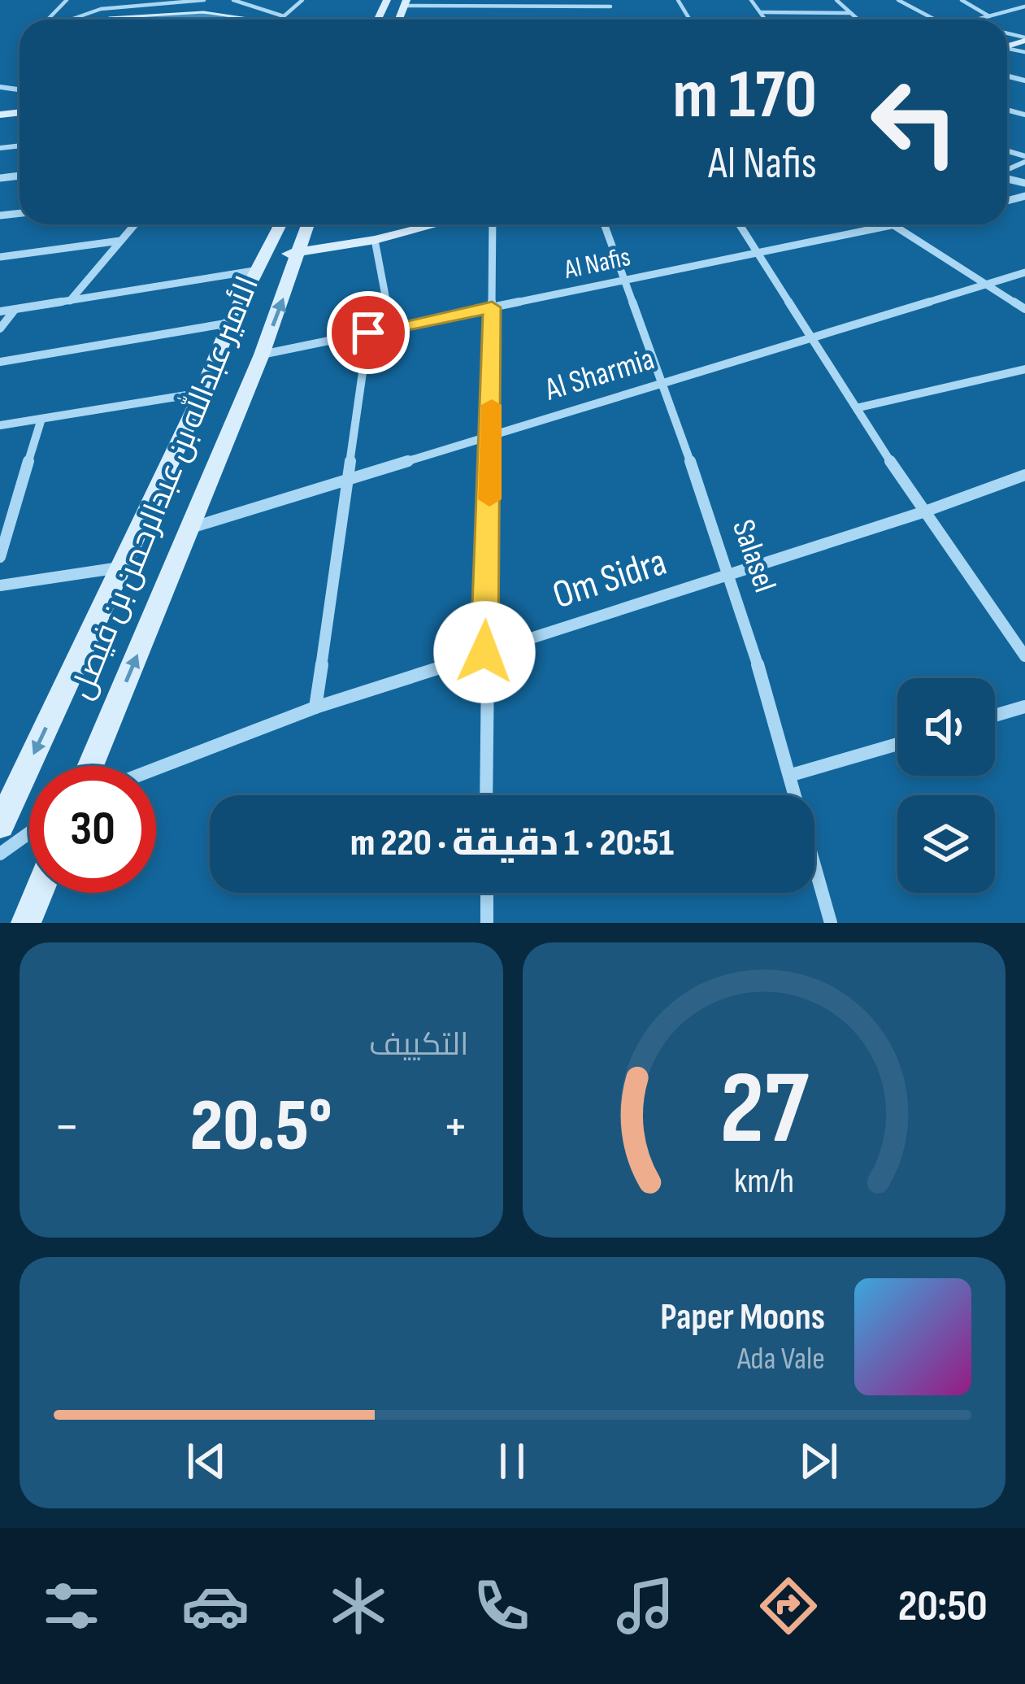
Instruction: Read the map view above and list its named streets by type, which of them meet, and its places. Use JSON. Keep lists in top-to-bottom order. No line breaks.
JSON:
{"streets":{"main road":["الأمير عبدالله بن عبدالرحمن بن فيصل"],"street":["Al Nafis","Al Sharmia","Salasel","Om Sidra"]},"crossings":[["Al Nafis","الأمير عبدالله بن عبدالرحمن بن فيصل"],["Al Nafis","Salasel"],["Al Sharmia","الأمير عبدالله بن عبدالرحمن بن فيصل"],["Al Sharmia","Salasel"],["Salasel","Om Sidra"]],"page":{"turn":["170 m","Al Nafis"],"limit":"30","trip":"20:51 · 1 دقيقة · 220 m","tile":"التكييف","heat":["−","20.5°","+"],"song":["Paper Moons","Ada Vale"],"tabs":"20:50","gauge":["27","km/h"]}}
